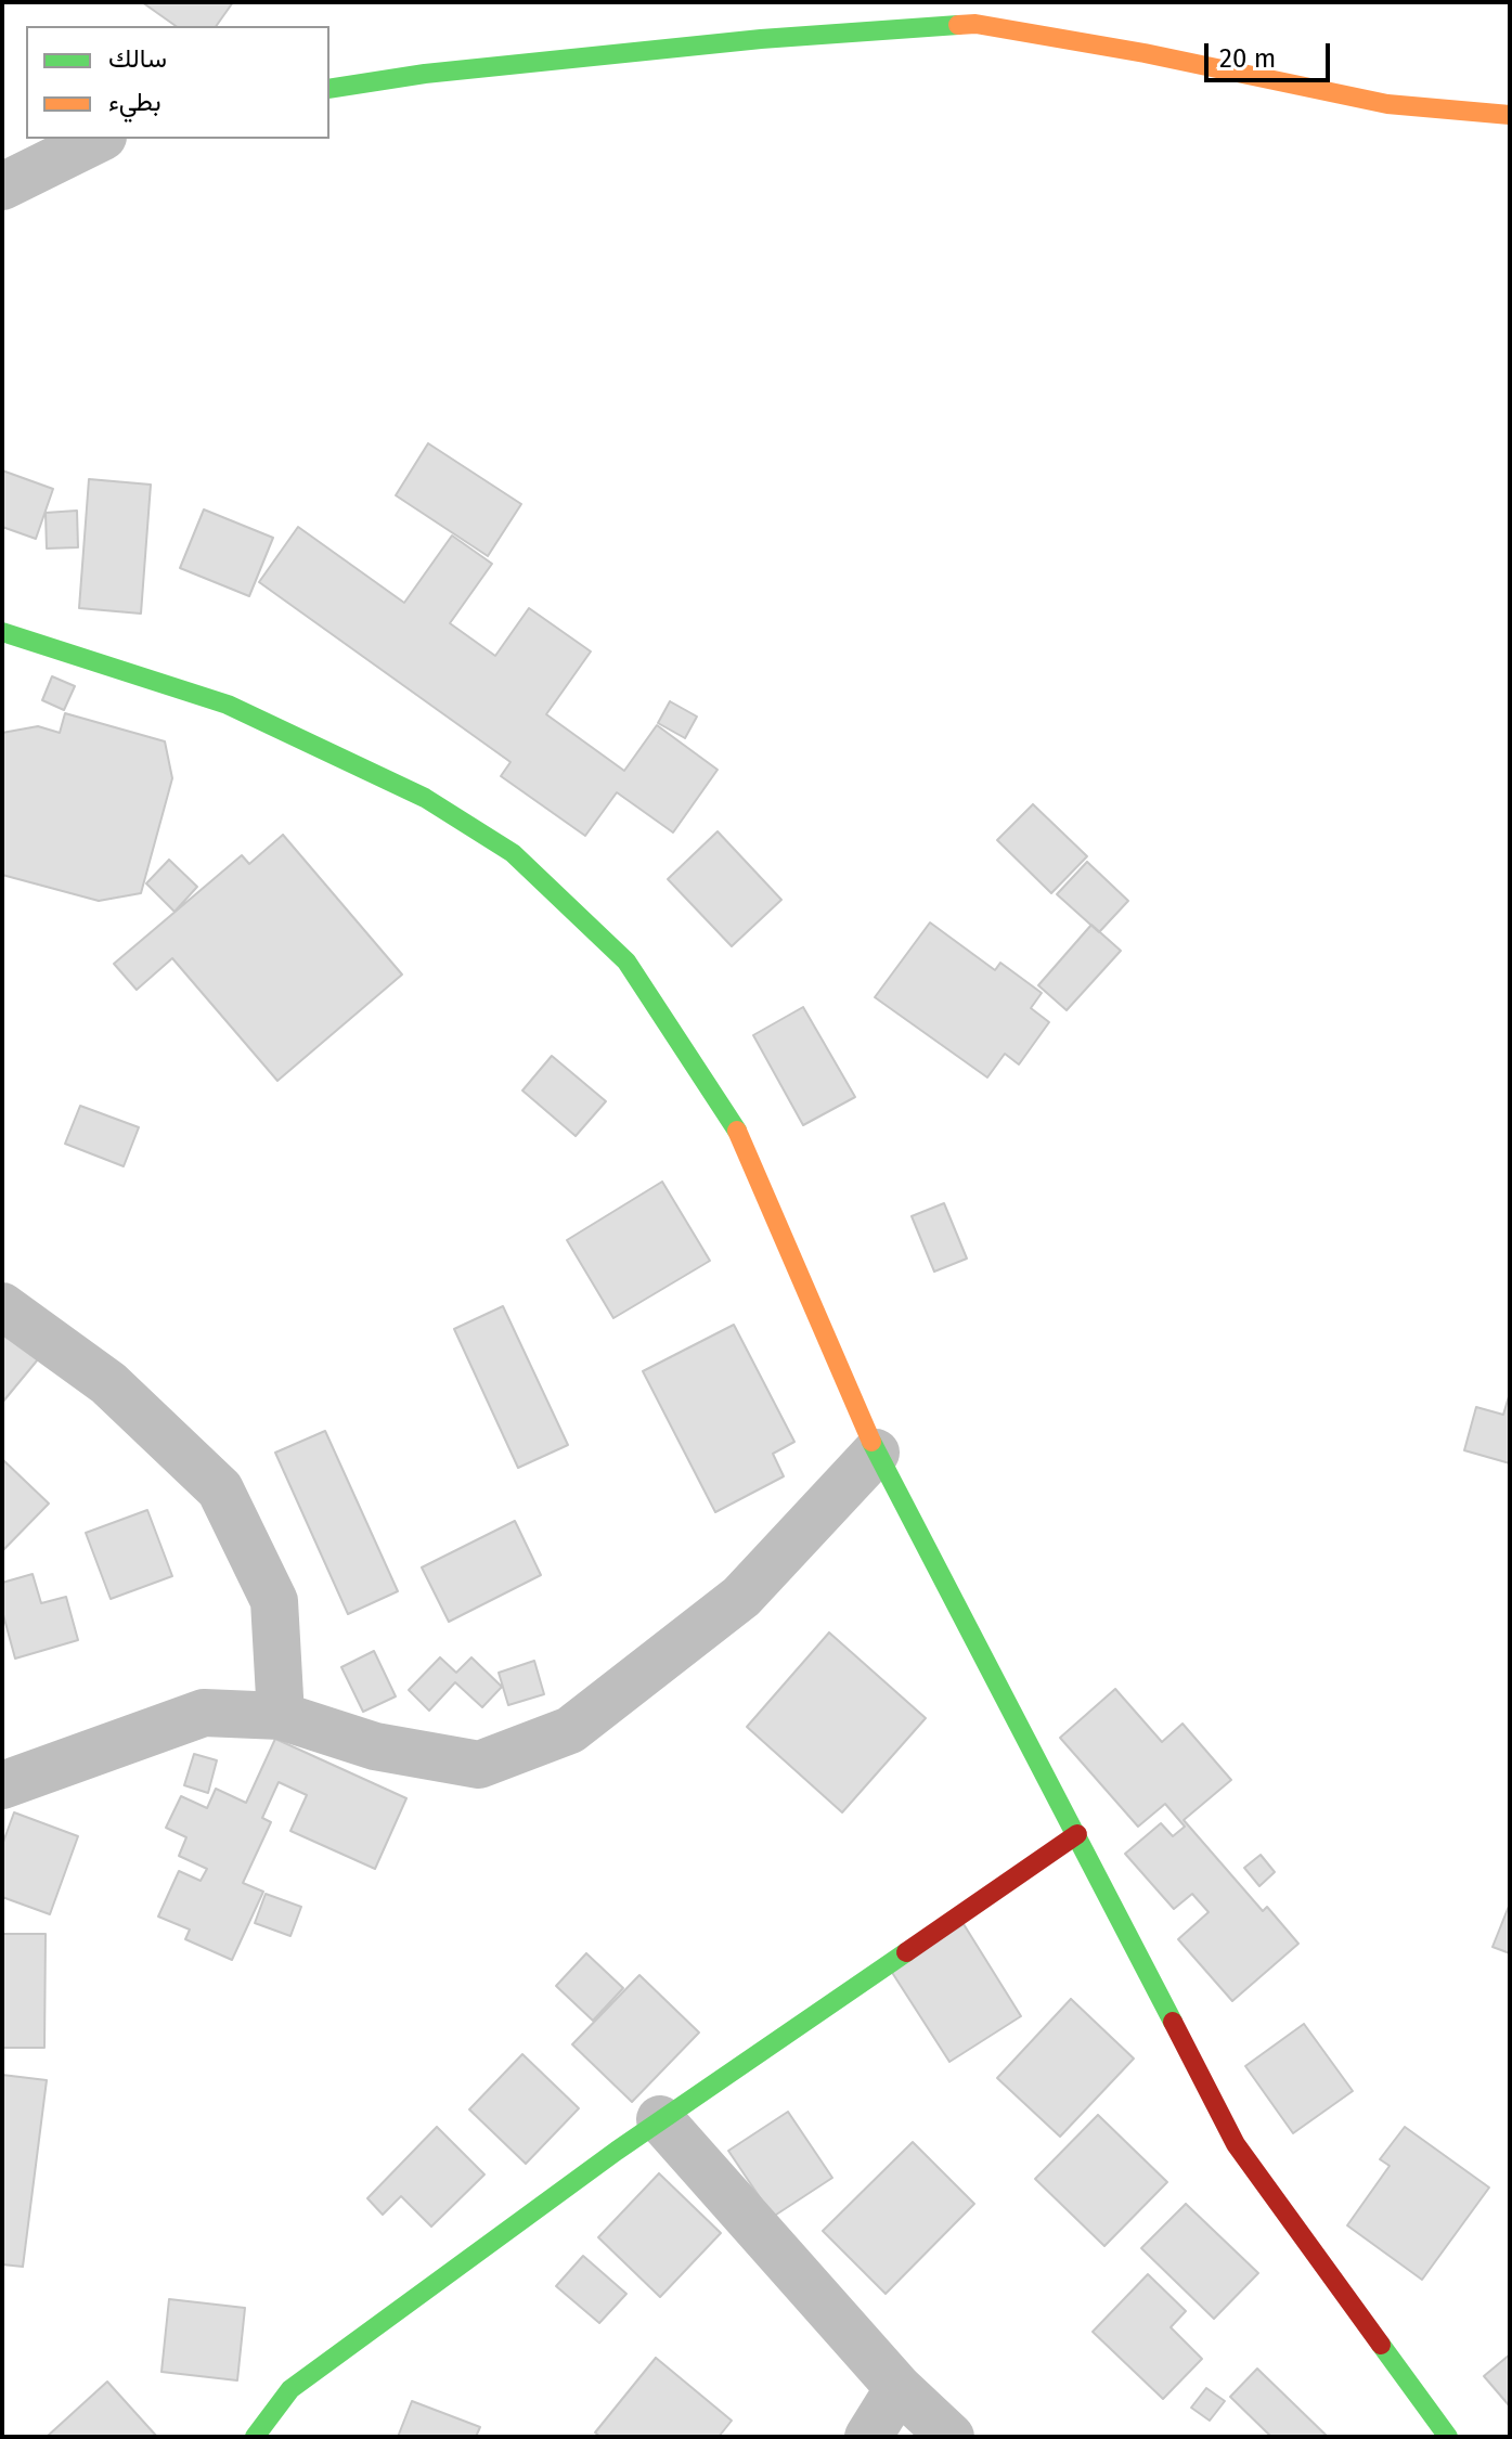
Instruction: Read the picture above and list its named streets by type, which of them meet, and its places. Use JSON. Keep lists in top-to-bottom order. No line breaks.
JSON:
{"legend":["سالك","بطيء"],"scale_bar":"20 m"}
